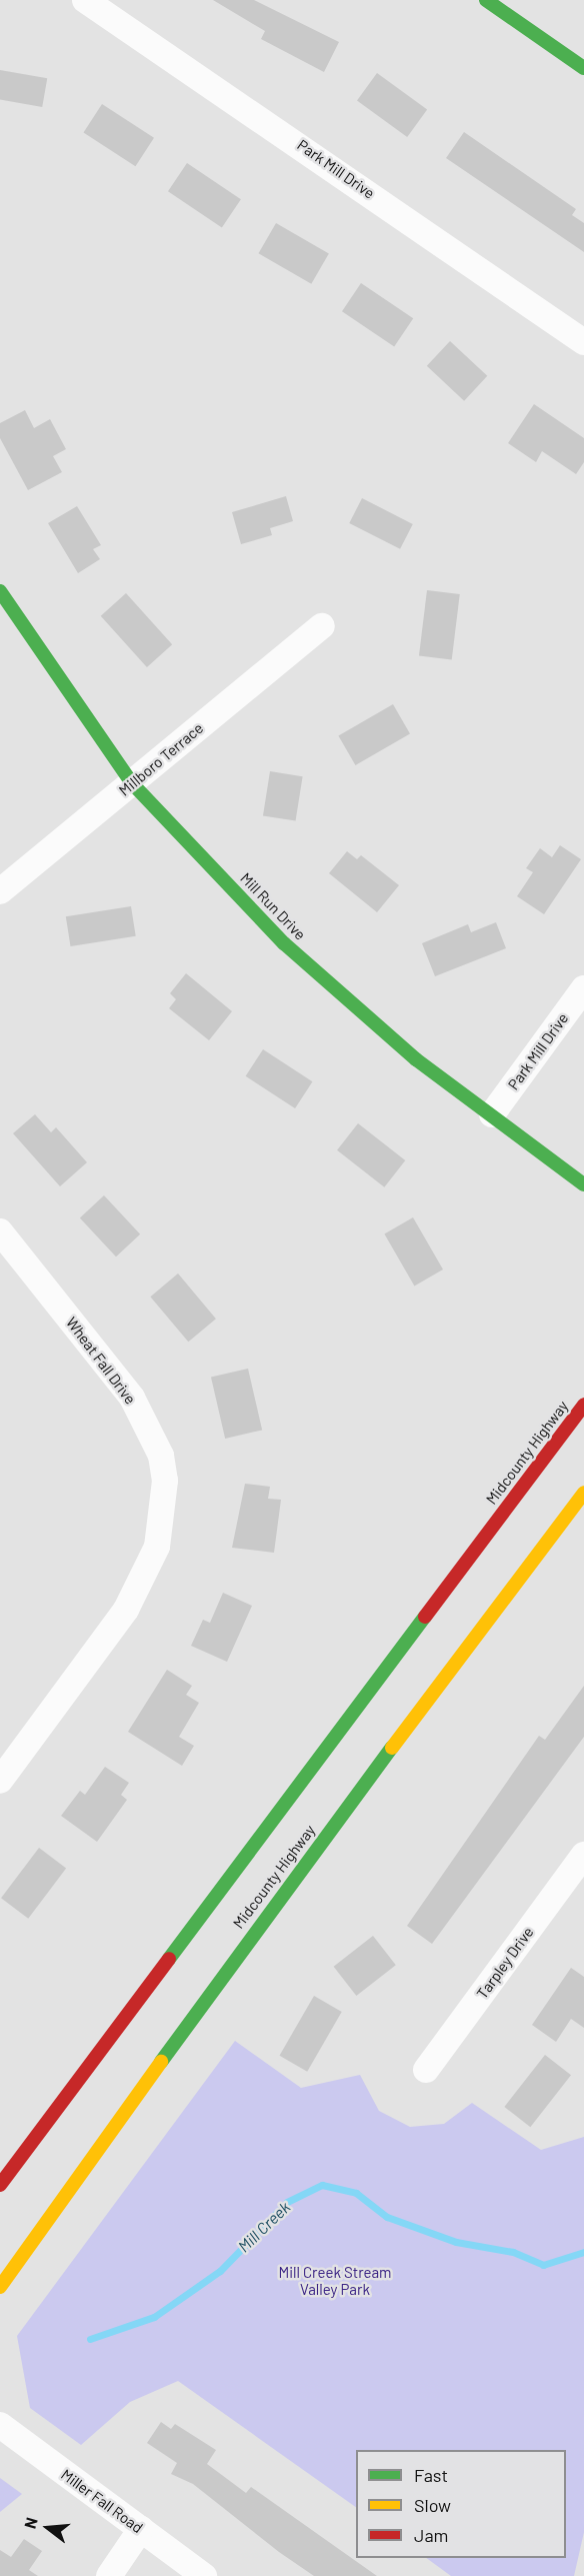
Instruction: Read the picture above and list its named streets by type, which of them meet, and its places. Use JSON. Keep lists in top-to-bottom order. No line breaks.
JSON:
{"streets":{"main road":["Mill Run Drive","Midcounty Highway"],"street":["Park Mill Drive","Millboro Terrace","Wheat Fall Drive","Tarpley Drive","Miller Fall Road"]},"crossings":[["Park Mill Drive","Mill Run Drive"],["Millboro Terrace","Mill Run Drive"]],"water":["Mill Creek"],"parks":["Mill Creek Stream Valley Park"],"legend":["Fast","Slow","Jam"],"north":"left"}
